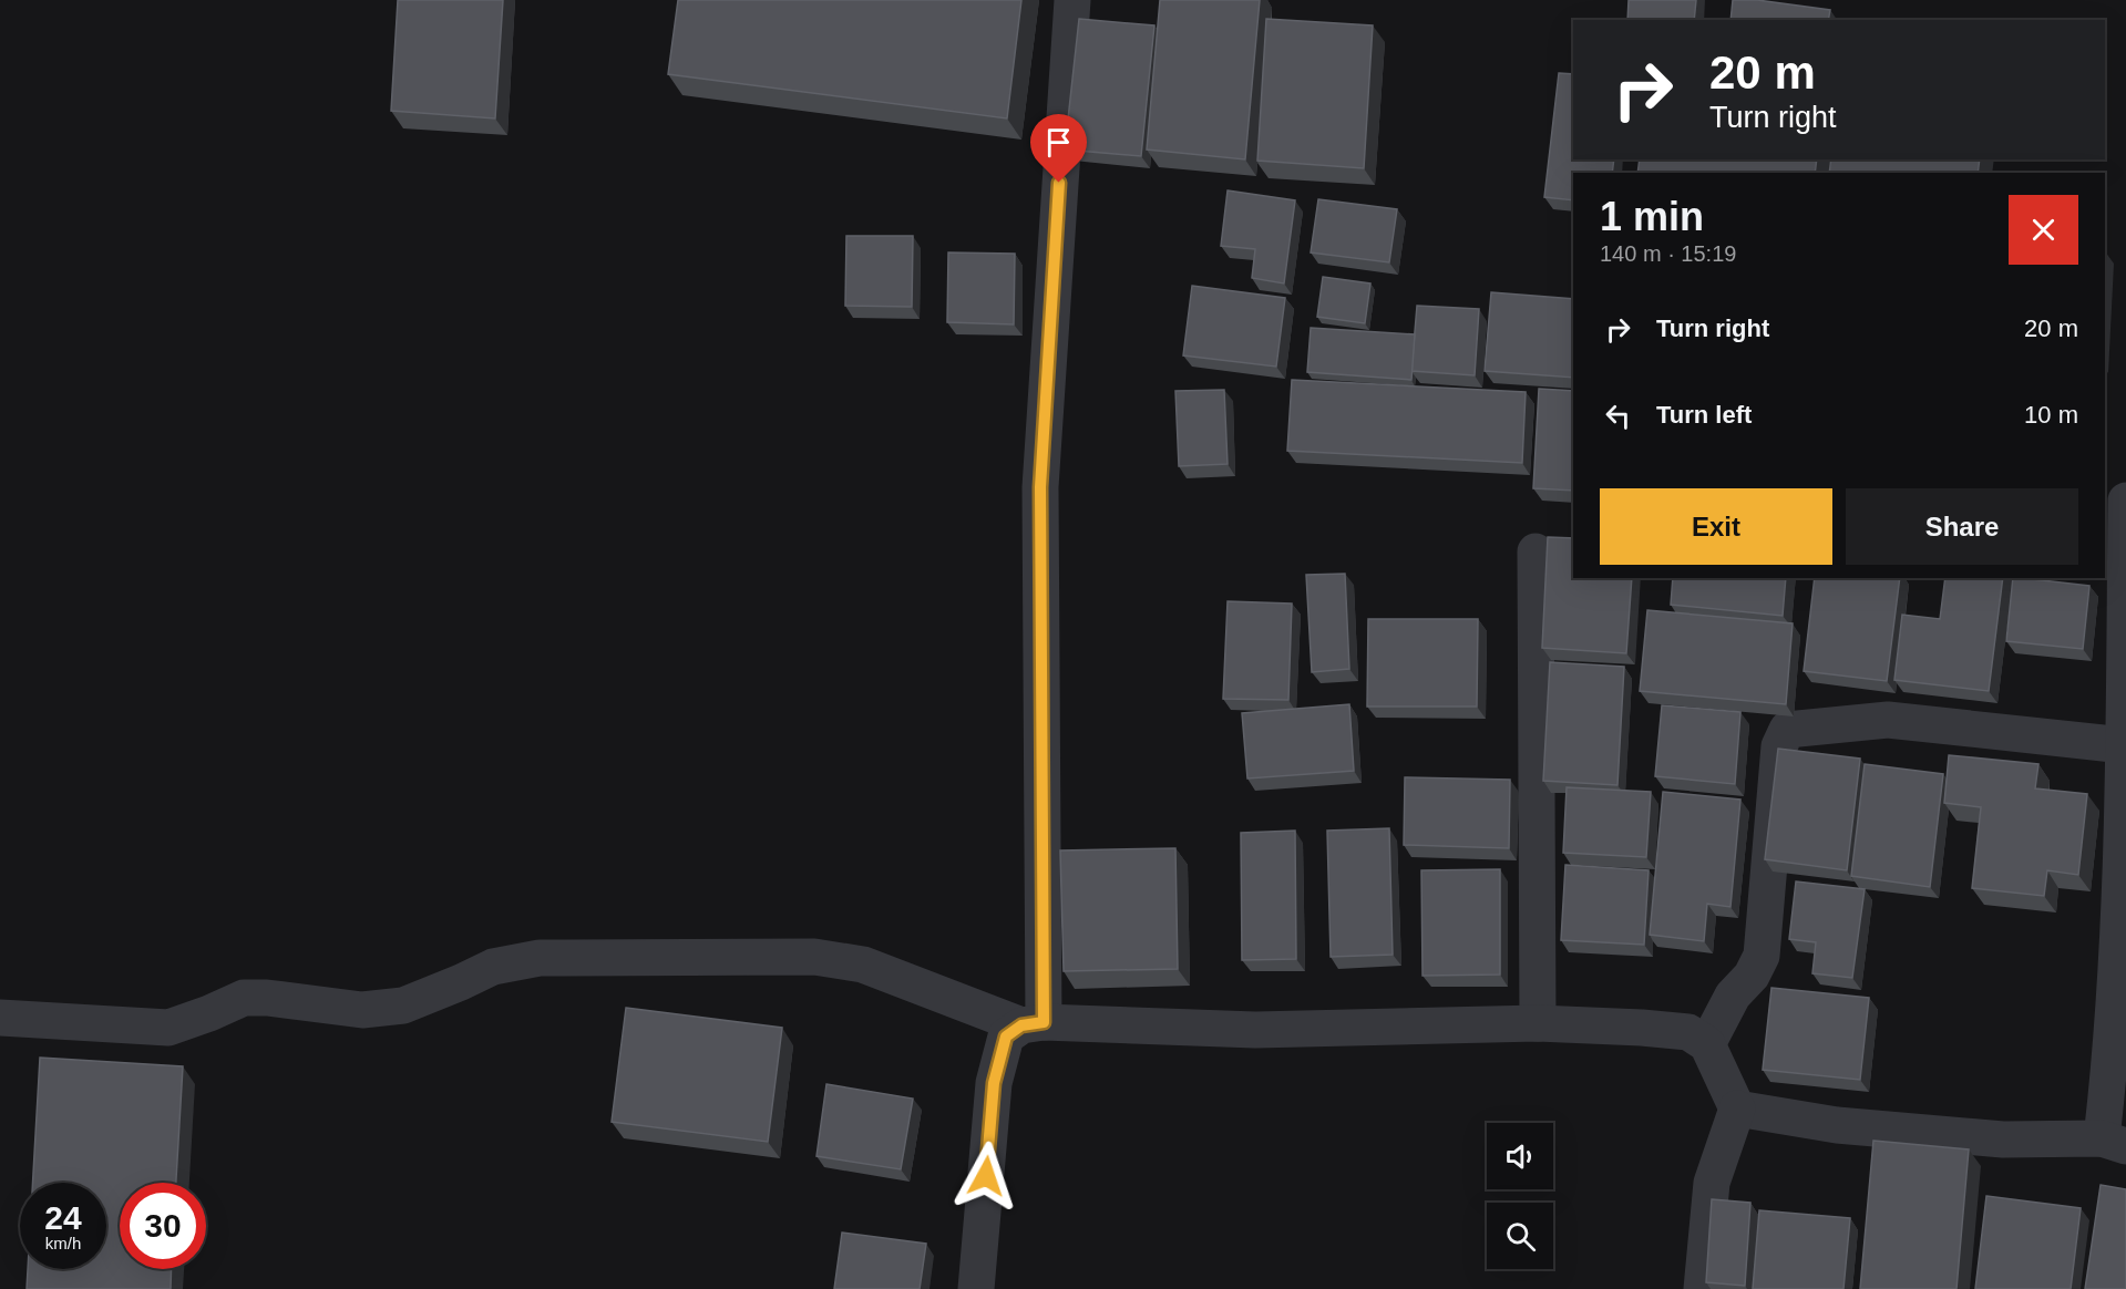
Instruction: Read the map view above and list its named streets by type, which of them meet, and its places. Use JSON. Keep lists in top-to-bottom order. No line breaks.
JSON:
{"page":{"turn":["20 m","Turn right"],"heading":["1 min","140 m · 15:19"],"list":[{"name":"Turn right","value":"20 m"},{"name":"Turn left","value":"10 m"}],"buttons":["Exit","Share"],"speed":"24 km/h","limit":"30"}}
